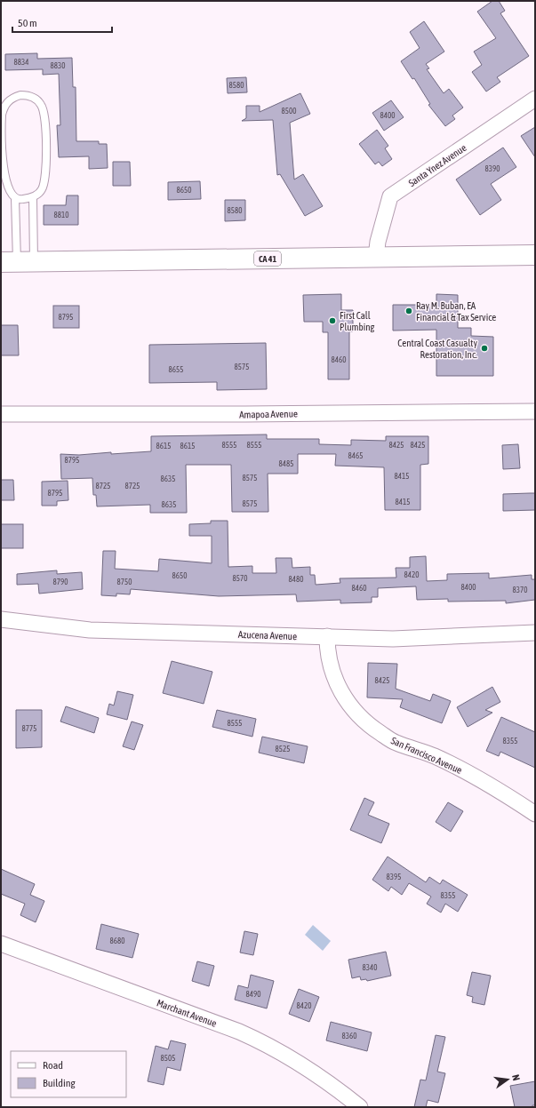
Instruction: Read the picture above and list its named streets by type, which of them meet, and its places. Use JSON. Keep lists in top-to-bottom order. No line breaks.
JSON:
{"streets":{"main road":["CA 41"],"street":["Santa Ynez Avenue","Amapoa Avenue","Azucena Avenue","San Francisco Avenue","Marchant Avenue"]},"crossings":[["Santa Ynez Avenue","CA 41"],["Azucena Avenue","San Francisco Avenue"]],"places":["Ray M. Buban, EA Financial & Tax Service","First Call Plumbing","Central Coast Casualty Restoration, Inc."],"house_numbers":["8834","8830","8580","8500","8400","8390","8650","8580","8810","8795","8460","8575","8655","8555","8555","8425","8425","8615","8615","8465","8795","8485","8415","8575","8635","8725","8725","8795","8415","8575","8635","8420","8650","8570","8480","8790","8750","8400","8460","8370","8425","8555","8775","8355","8525","8395","8355","8680","8340","8490","8420","8360","8505"],"legend":["Road","Building"],"scale_bar":"50 m","north":"right"}
